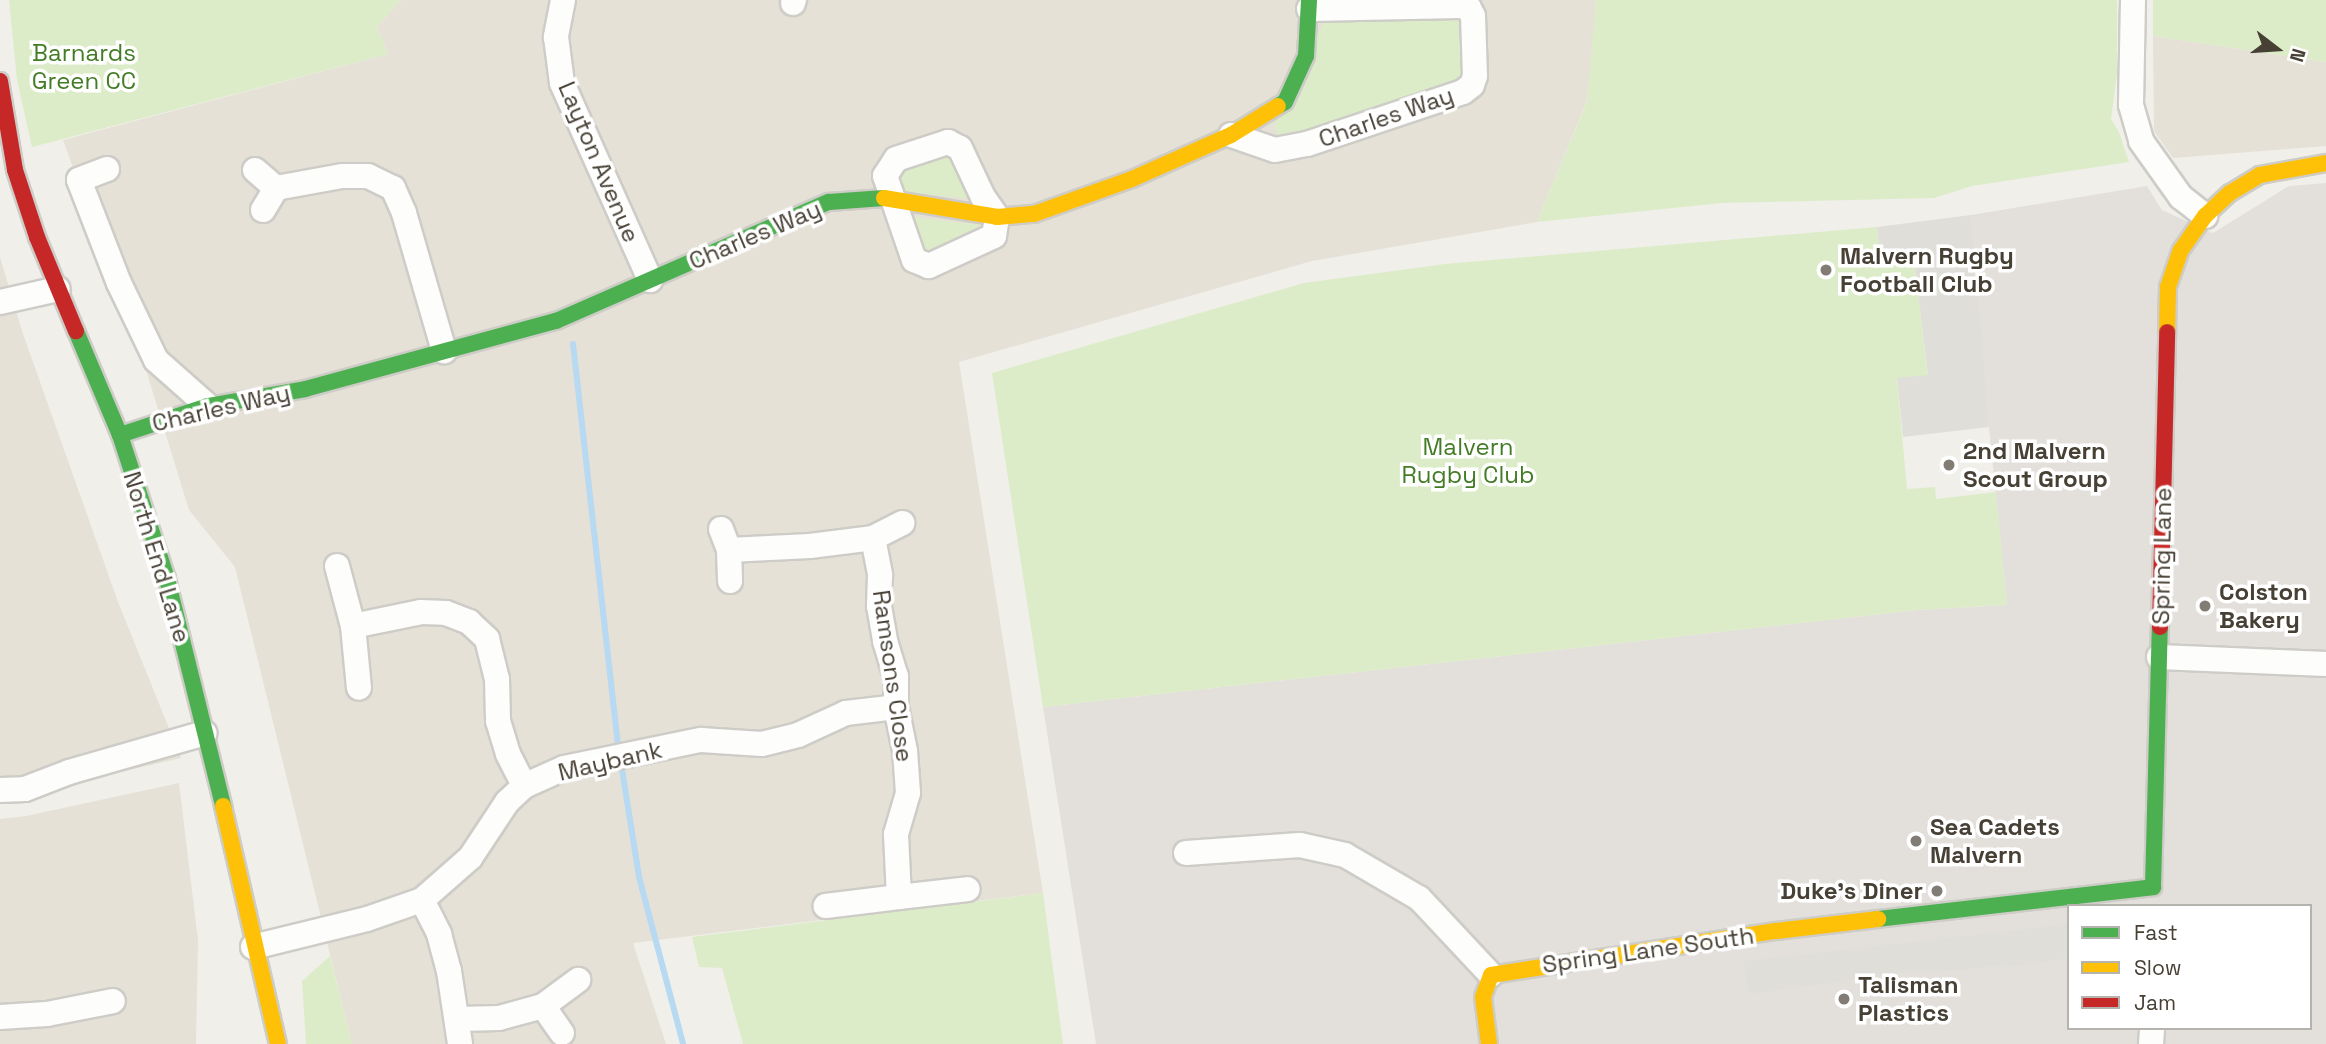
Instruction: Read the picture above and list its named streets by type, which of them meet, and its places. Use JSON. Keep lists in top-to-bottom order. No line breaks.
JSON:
{"streets":{"street":["Charles Way","Layton Avenue","Spring Lane","North End Lane","Ramsons Close","Maybank","Spring Lane South"]},"crossings":[["Charles Way","Layton Avenue"],["Charles Way","North End Lane"],["Spring Lane","Spring Lane South"],["North End Lane","Maybank"],["Ramsons Close","Maybank"]],"parks":["Barnards Green CC","Malvern Rugby Club"],"places":["Malvern Rugby Football Club","2nd Malvern Scout Group","Colston Bakery","Sea Cadets Malvern","Duke's Diner","Talisman Plastics"],"legend":["Fast","Slow","Jam"],"north":"right"}
